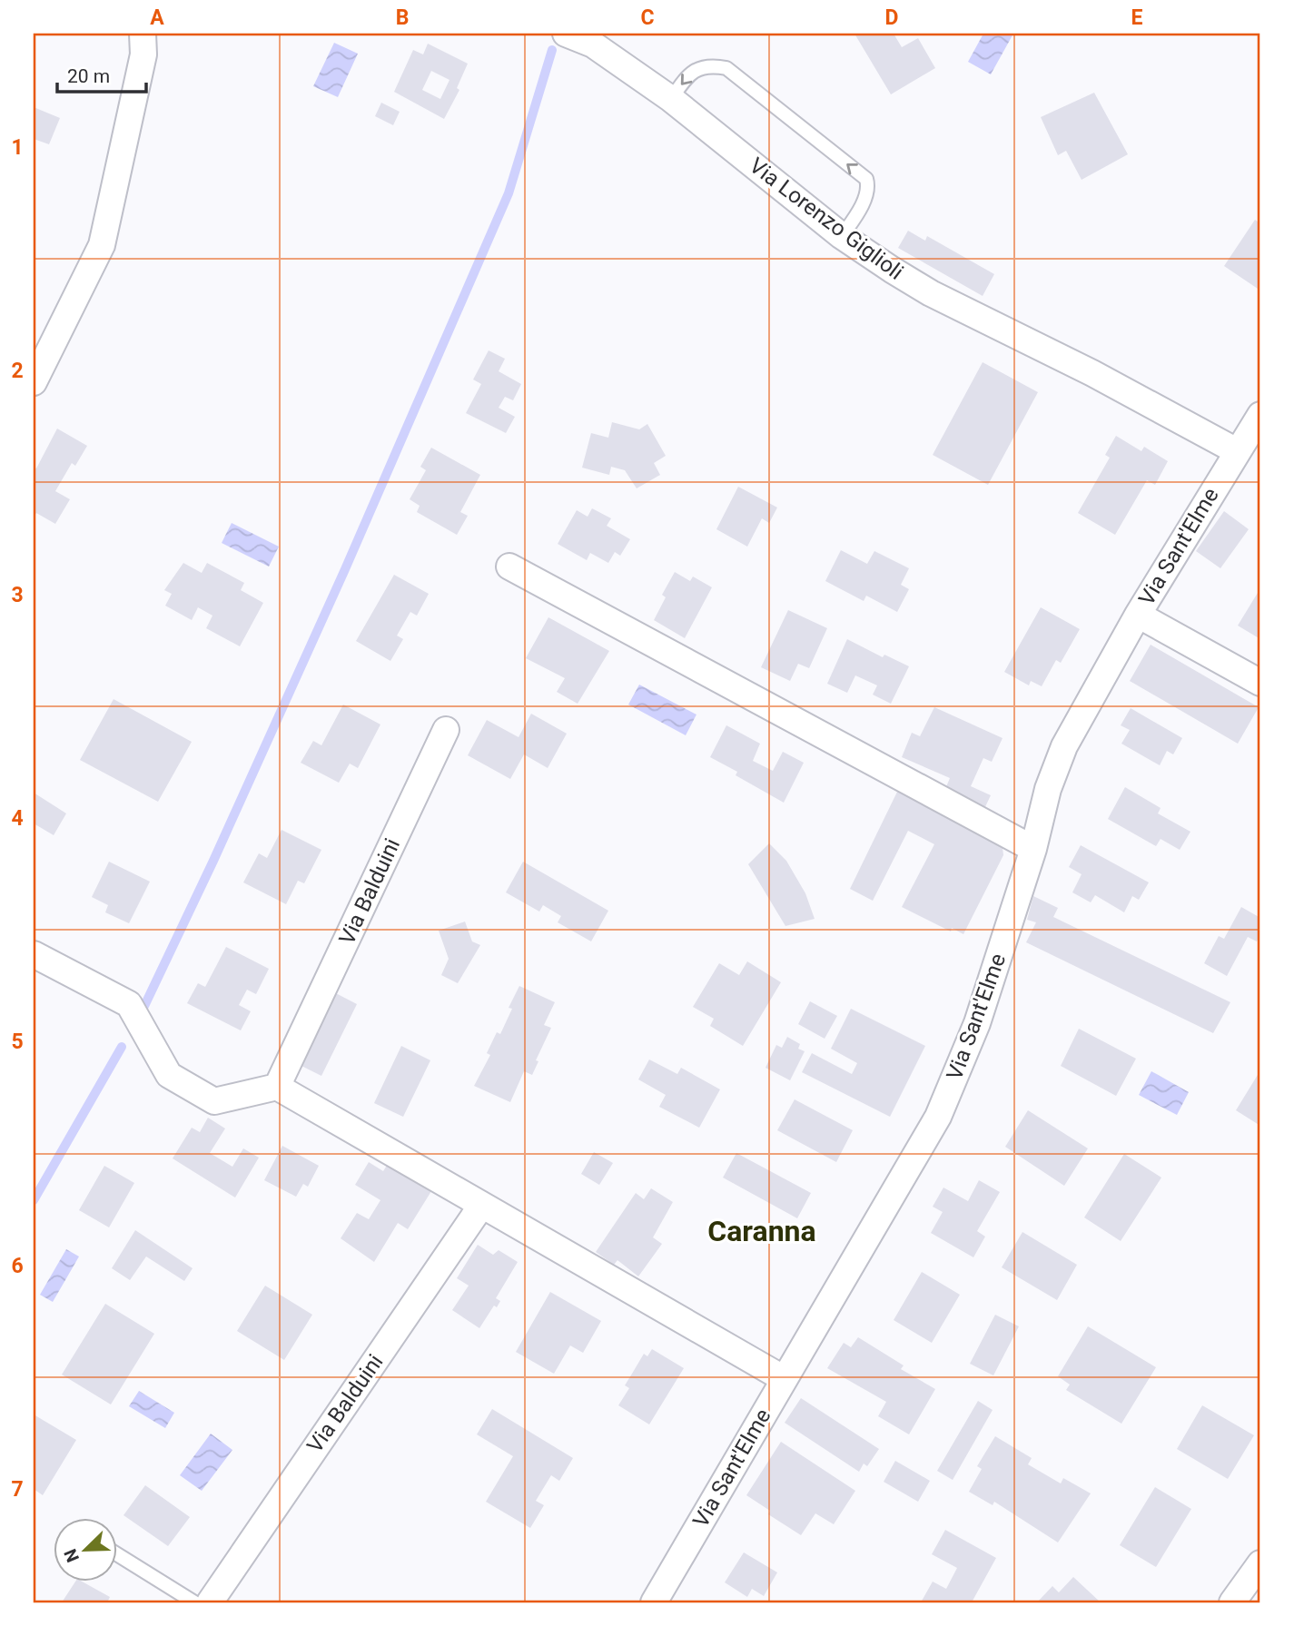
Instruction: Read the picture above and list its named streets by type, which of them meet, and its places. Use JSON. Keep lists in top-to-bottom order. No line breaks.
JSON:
{"streets":{"street":["Via Lorenzo Giglioli","Via Sant'Elme","Via Balduini"]},"crossings":[["Via Lorenzo Giglioli","Via Sant'Elme"]],"districts":["Caranna"],"scale_bar":"20 m","north":"bottom left","grid":{"columns":["A","B","C","D","E"],"rows":["1","2","3","4","5","6","7"]}}
